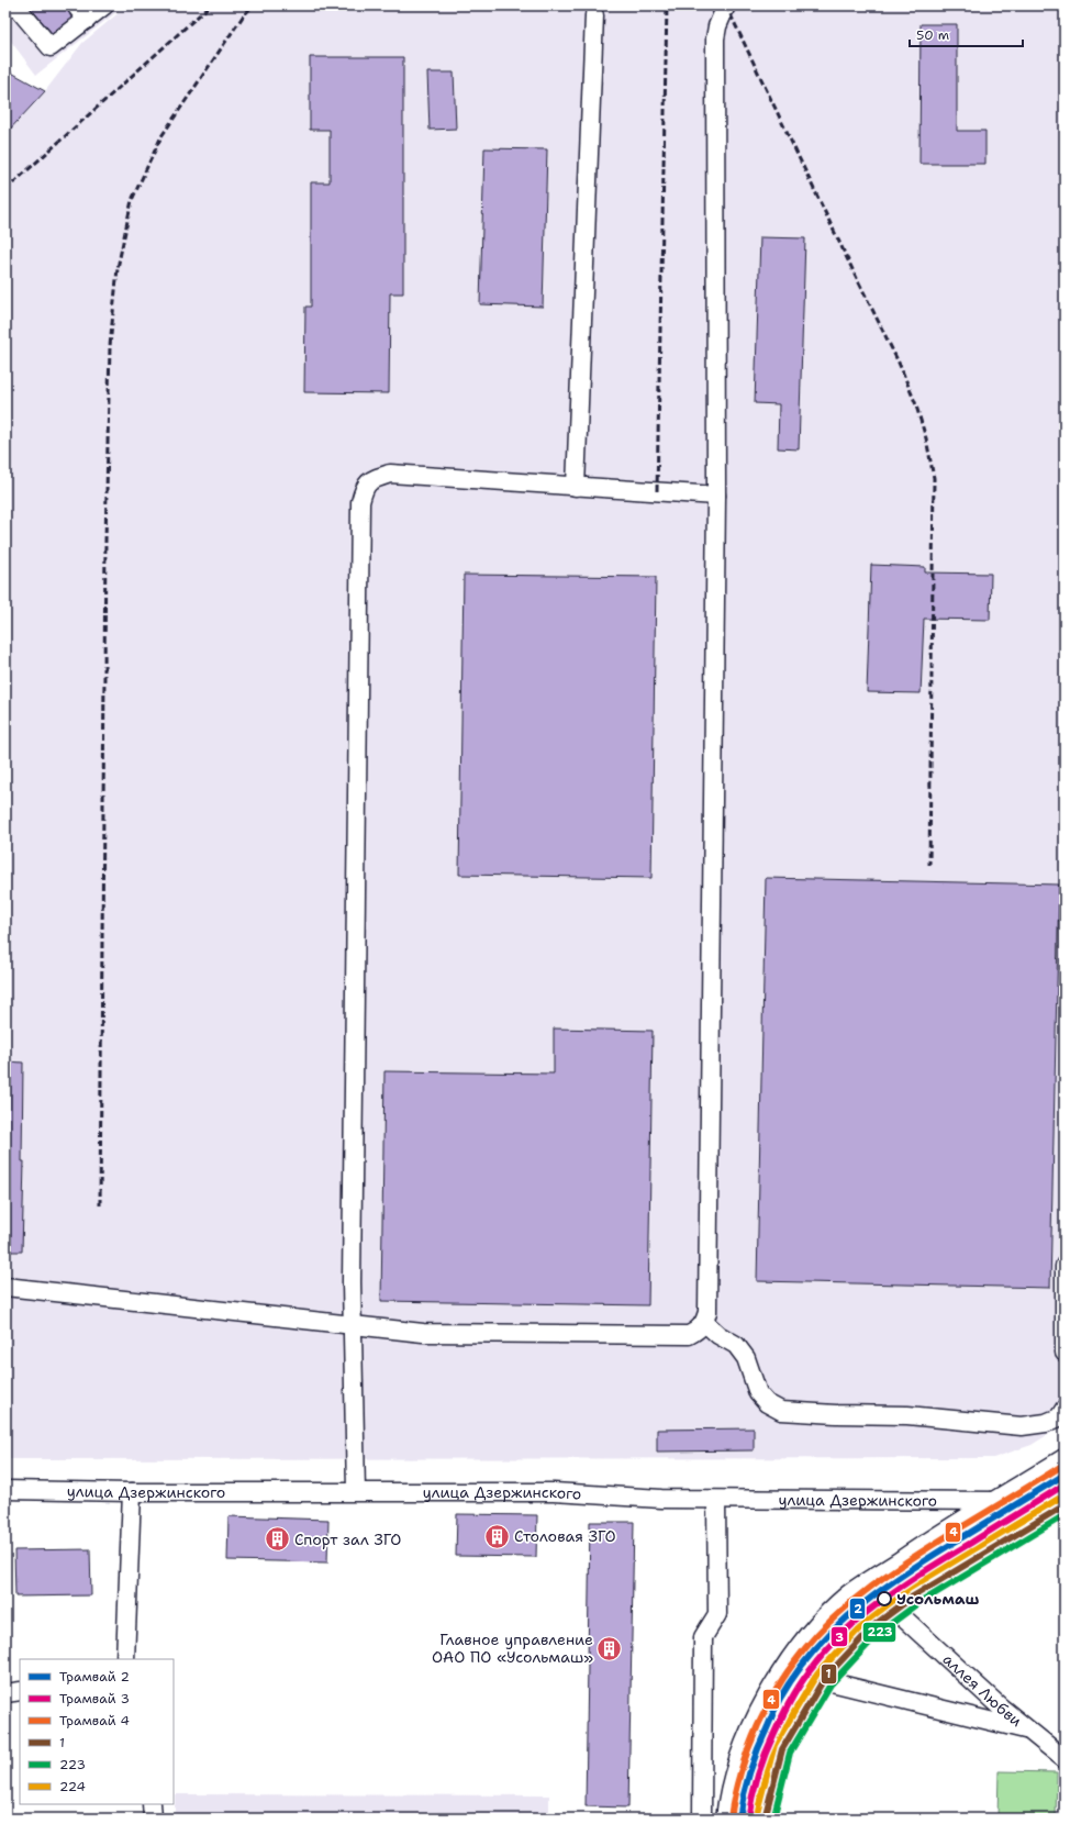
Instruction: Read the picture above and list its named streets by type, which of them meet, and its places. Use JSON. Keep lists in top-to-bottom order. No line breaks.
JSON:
{"streets":{"street":["улица Дзержинского","аллея Любви"]},"places":{"building":["Столовая ЗГО","Спорт зал ЗГО","Главное управление ОАО ПО «Усольмаш»"],"other":["Усольмаш"]},"lines":["tram line 4","tram line 2","tram line 3","transit line 224","transit line 1","transit line 223"],"legend":["Трамвай 2","Трамвай 3","Трамвай 4","1","223","224"],"scale_bar":"50 m"}
